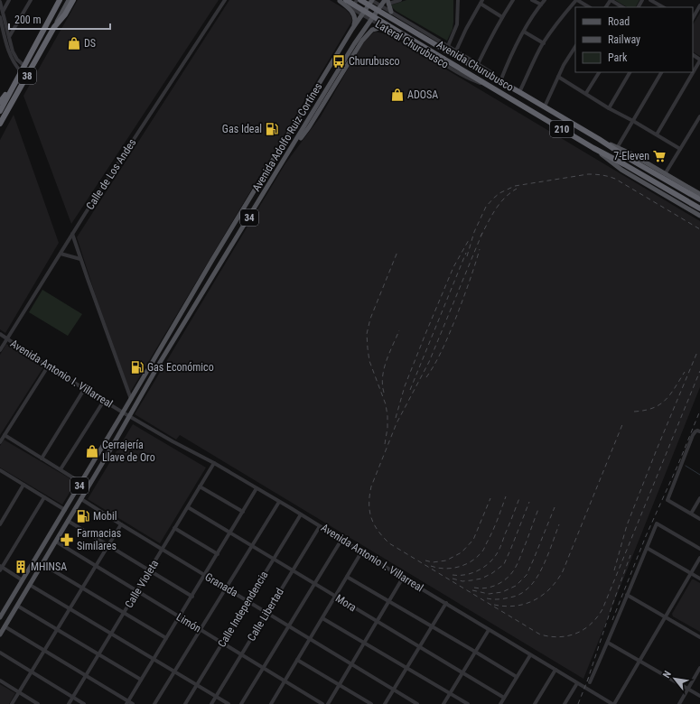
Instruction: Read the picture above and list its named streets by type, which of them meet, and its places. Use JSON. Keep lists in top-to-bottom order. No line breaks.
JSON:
{"streets":{"highway":["Avenida Churubusco","38","210"],"main road":["Avenida Adolfo Ruiz Cortínes","34"],"street":["Lateral Churubusco","Calle de Los Andes","Avenida Antonio I. Villarreal","Calle Violeta","Granada","Mora","Calle Independencia","Calle Libertad","Limón"]},"crossings":[["Lateral Churubusco","Avenida Churubusco"],["Lateral Churubusco","Avenida Adolfo Ruiz Cortínes"],["Avenida Adolfo Ruiz Cortínes","34"],["Avenida Adolfo Ruiz Cortínes","Avenida Antonio I. Villarreal"],["Calle de Los Andes","Avenida Antonio I. Villarreal"],["34","Avenida Antonio I. Villarreal"],["34","Granada"],["34","Limón"],["Avenida Antonio I. Villarreal","Calle Violeta"],["Avenida Antonio I. Villarreal","Calle Independencia"],["Avenida Antonio I. Villarreal","Calle Libertad"],["Calle Violeta","Granada"],["Calle Violeta","Mora"],["Calle Violeta","Limón"],["Granada","Calle Independencia"],["Granada","Calle Libertad"],["Mora","Calle Independencia"],["Mora","Calle Libertad"],["Calle Independencia","Limón"],["Calle Libertad","Limón"]],"places":{"shop":["DS","ADOSA","Cerrajería Llave de Oro"],"bus stop":["Churubusco"],"fuel station":["Gas Ideal","Gas Económico","Mobil"],"supermarket":["7-Eleven"],"pharmacy":["Farmacias Similares"],"building":["MHINSA"]},"legend":["Road","Railway","Park"],"scale_bar":"200 m","north":"top left"}
